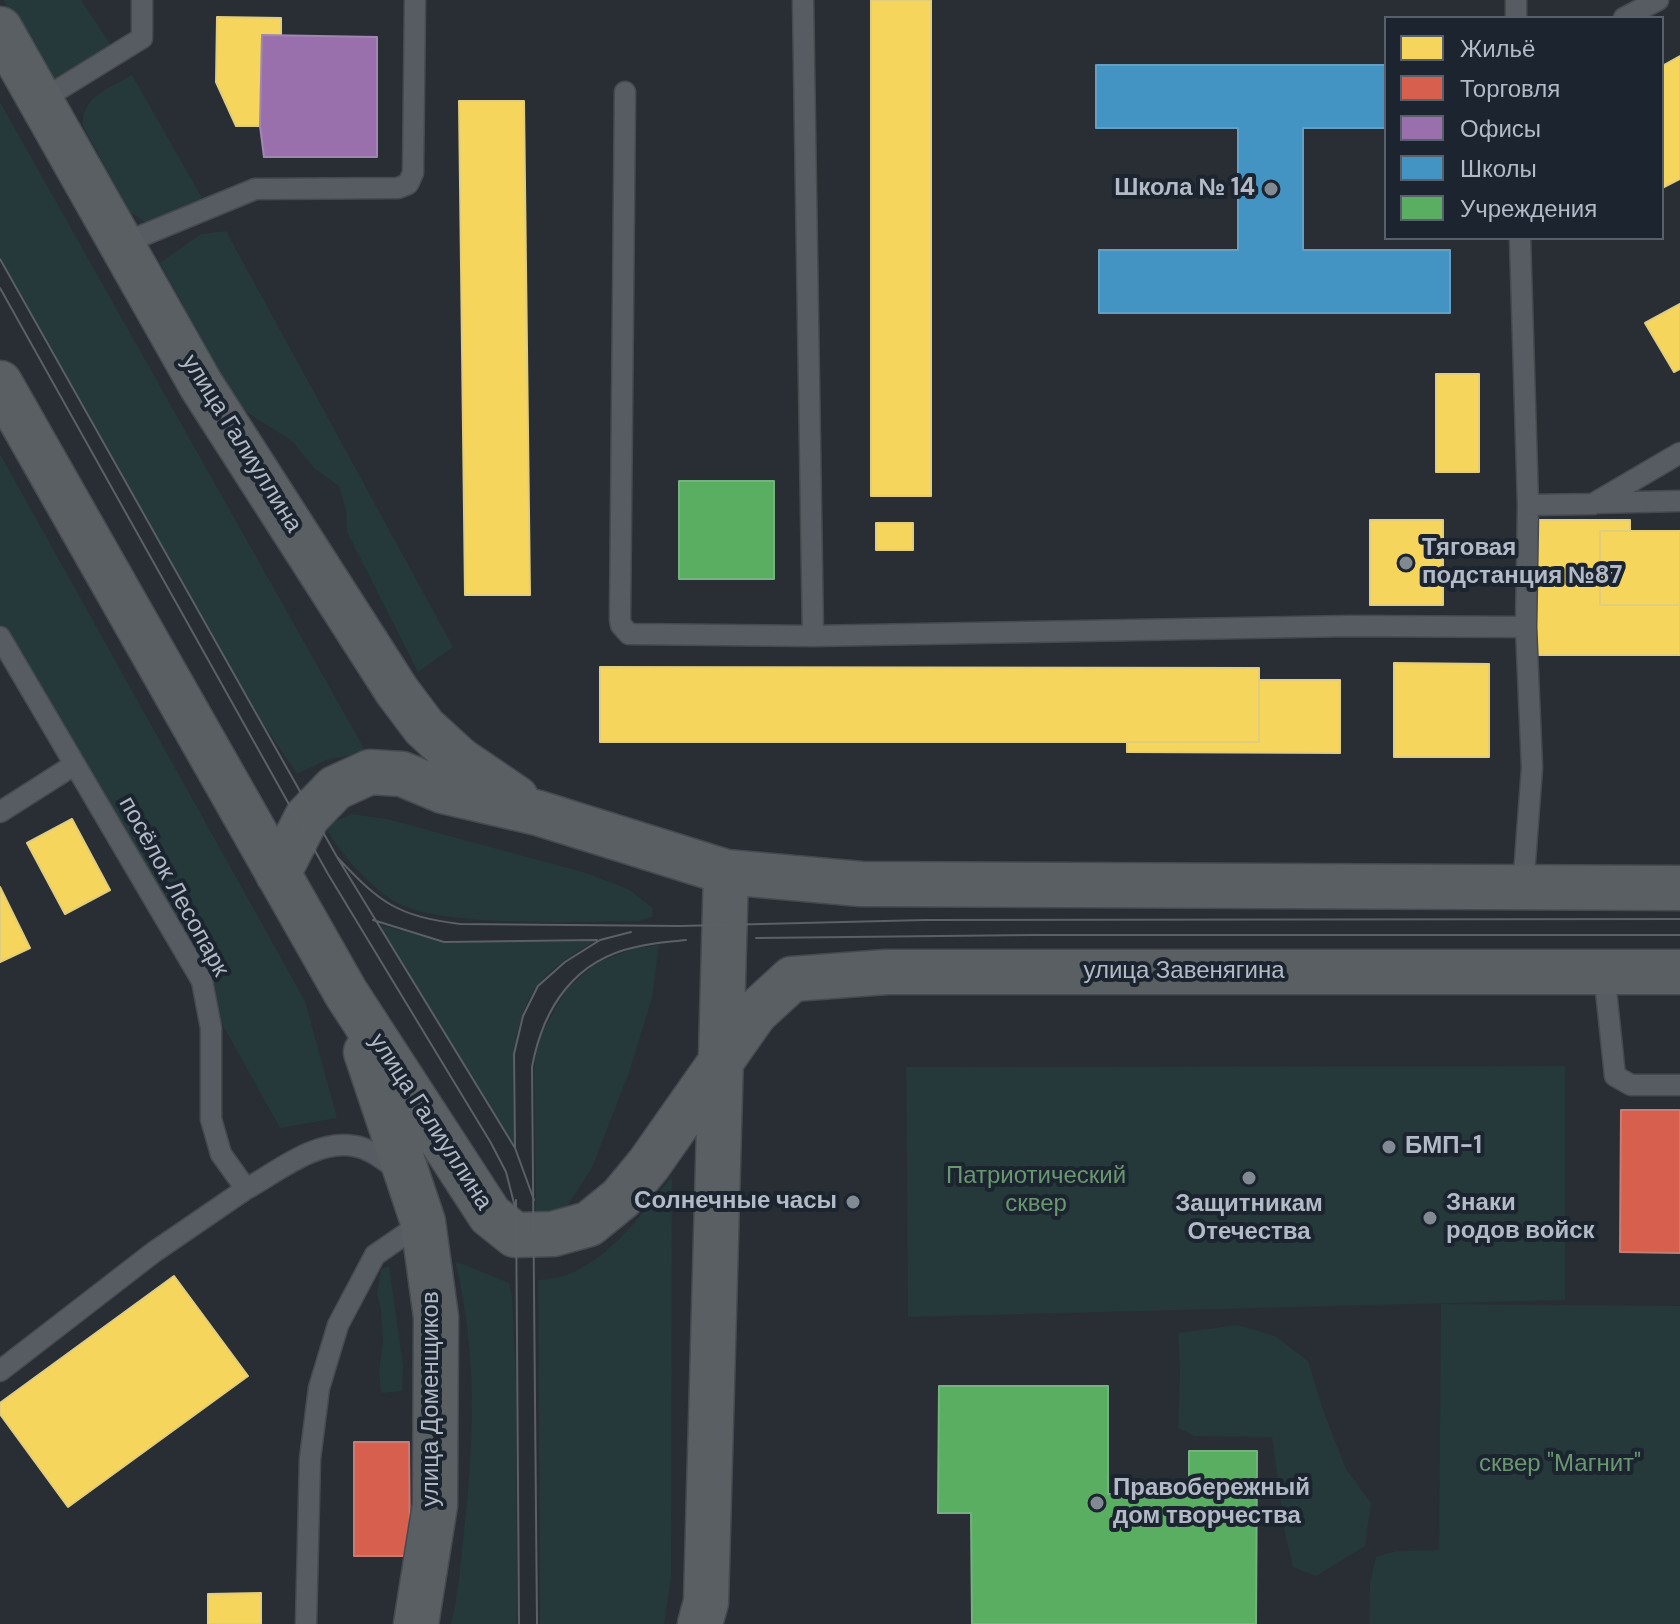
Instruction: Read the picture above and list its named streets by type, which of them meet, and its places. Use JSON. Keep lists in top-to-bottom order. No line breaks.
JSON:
{"streets":{"main road":["улица Галиуллина","улица Завенягина","улица Доменщиков"],"lane":["посёлок Лесопарк"]},"crossings":[["улица Галиуллина","улица Завенягина"],["улица Галиуллина","улица Доменщиков"]],"parks":["Патриотический сквер","сквер \"Магнит\""],"places":["Школа № 14","Тяговая подстанция №87","БМП-1","Защитникам Отечества","Солнечные часы","Знаки родов войск","Правобережный дом творчества"],"legend":["Жильё","Торговля","Офисы","Школы","Учреждения"]}
